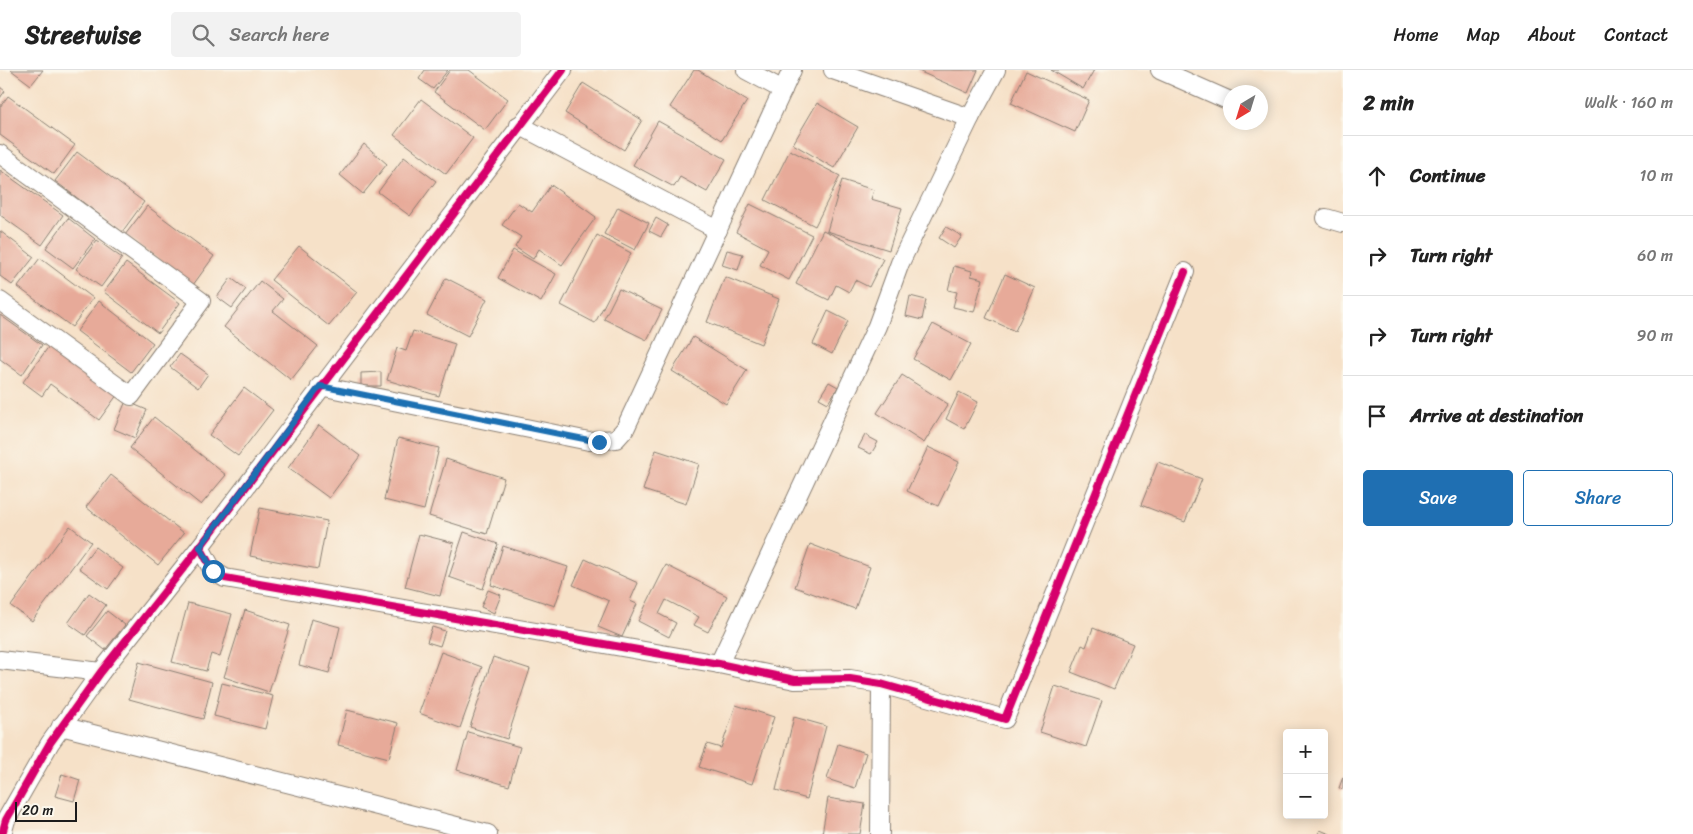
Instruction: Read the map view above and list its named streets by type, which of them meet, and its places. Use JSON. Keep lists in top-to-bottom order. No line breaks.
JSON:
{"scale_bar":"20 m","north":"bottom left","page":{"header":"Streetwise","search":"Search here","nav":["Home","Map","About","Contact"],"heading":["2 min","Walk · 160 m"],"list":[["Continue","10 m"],["Turn right","60 m"],["Turn right","90 m"],"Arrive at destination"],"buttons":["Save","Share"],"map_buttons":["+","−"],"scale":"20 m"}}
